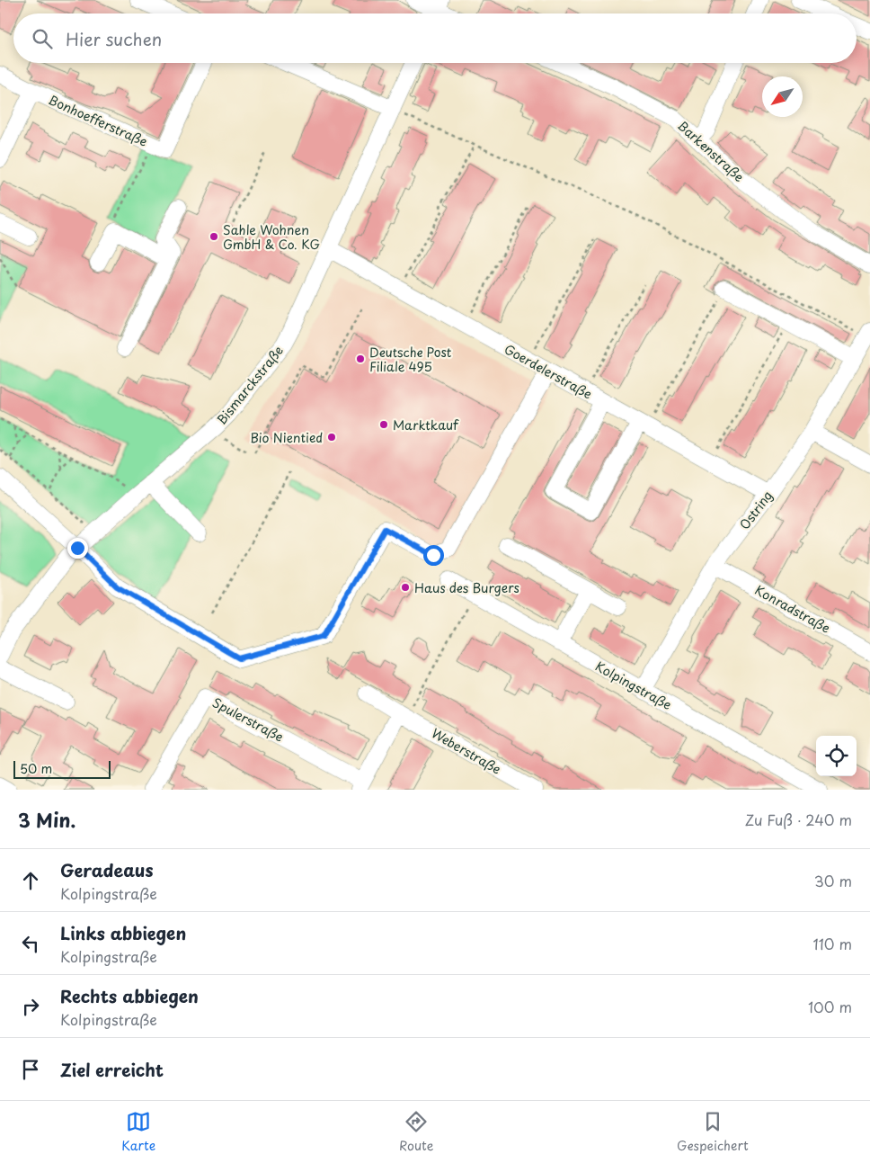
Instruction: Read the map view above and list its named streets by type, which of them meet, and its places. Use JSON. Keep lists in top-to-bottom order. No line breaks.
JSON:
{"streets":{"street":["Bonhoefferstraße","Barkenstraße","Goerdelerstraße","Bismarckstraße","Ostring","Konradstraße","Kolpingstraße","Spulerstraße","Weberstraße"]},"crossings":[["Goerdelerstraße","Bismarckstraße"],["Goerdelerstraße","Ostring"],["Ostring","Konradstraße"],["Ostring","Kolpingstraße"]],"places":["Sahle Wohnen GmbH & Co. KG","Deutsche Post Filiale 495","Marktkauf","Bio Nientied","Haus des Burgers"],"scale_bar":"50 m","north":"bottom left","page":{"search":"Hier suchen","scale":"50 m","heading":["3 Min.","Zu Fuß · 240 m"],"list":[["Geradeaus","Kolpingstraße","30 m"],["Links abbiegen","Kolpingstraße","110 m"],["Rechts abbiegen","Kolpingstraße","100 m"],"Ziel erreicht"],"nav":["Karte","Route","Gespeichert"]}}
